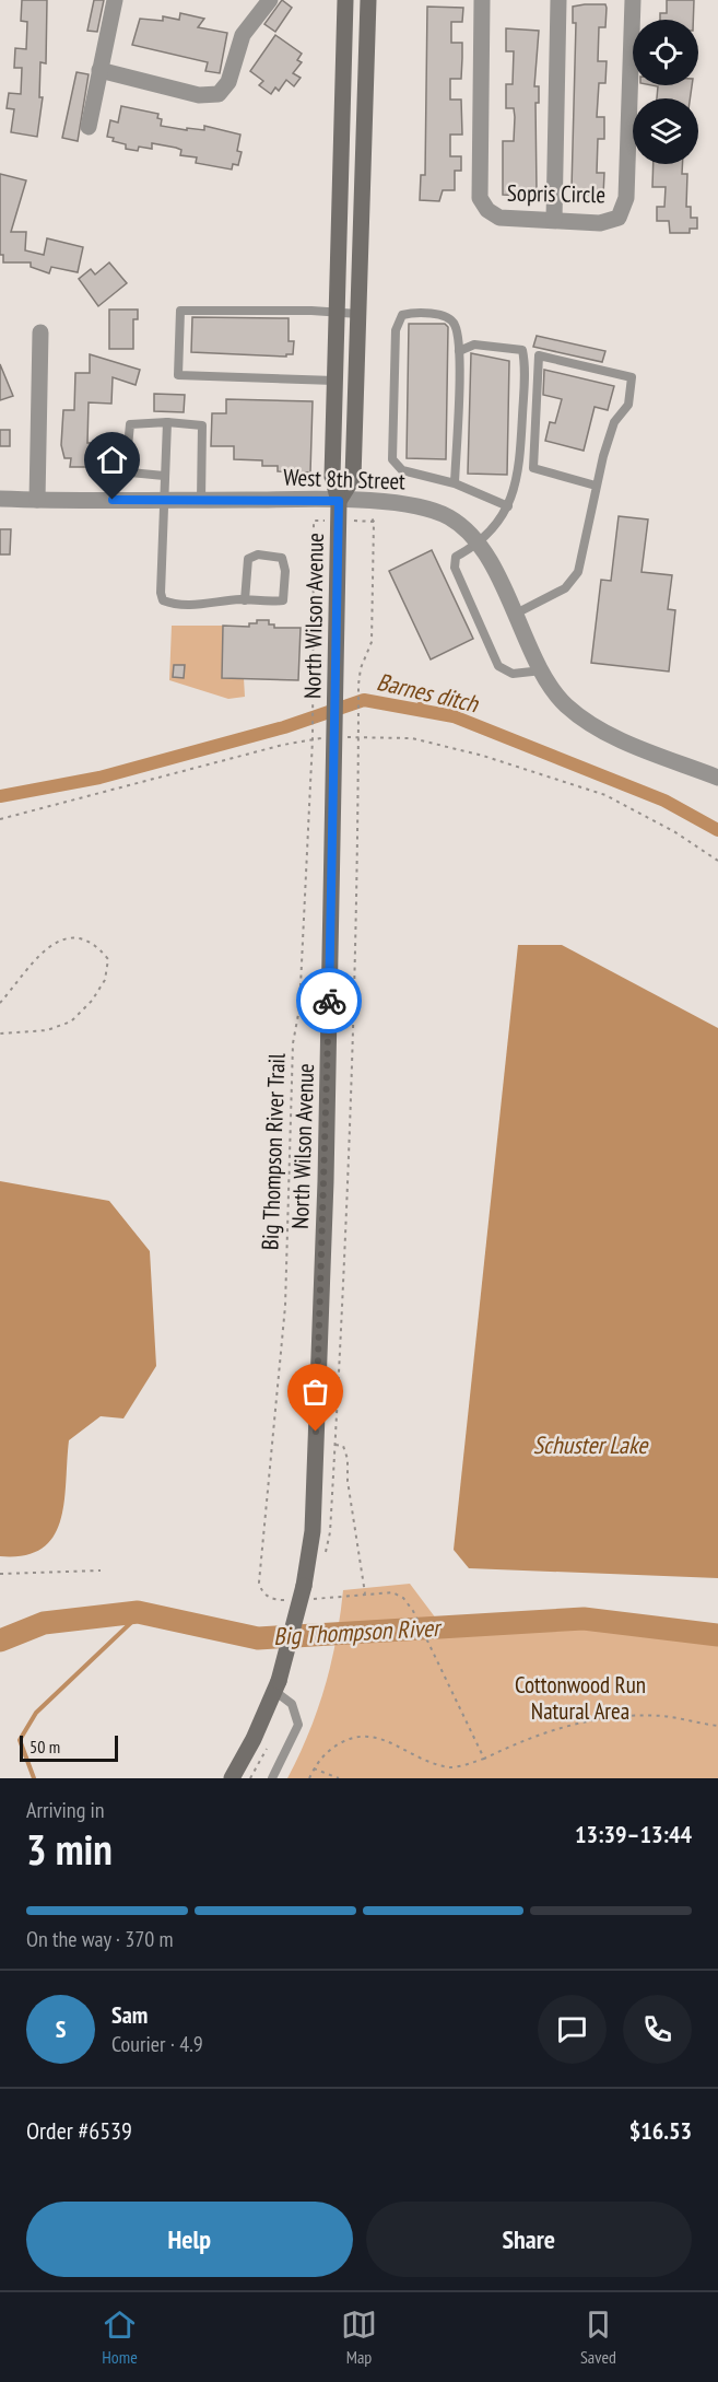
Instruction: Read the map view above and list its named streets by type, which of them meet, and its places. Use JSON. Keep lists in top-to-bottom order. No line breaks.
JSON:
{"streets":{"main road":["North Wilson Avenue"],"street":["Sopris Circle","West 8th Street"],"path":["Big Thompson River Trail"]},"crossings":[["West 8th Street","North Wilson Avenue"]],"water":["Barnes ditch","Schuster Lake","Big Thompson River"],"parks":["Cottonwood Run Natural Area"],"scale_bar":"50 m","page":{"scale":"50 m","heading":["3 min","Arriving in","13:39–13:44"],"panel":["Sam","Courier · 4.9","Order #6539","$16.53"],"bar":"On the way · 370 m","round":"S","buttons":["Help","Share"],"tabs":["Home","Map","Saved"]}}
